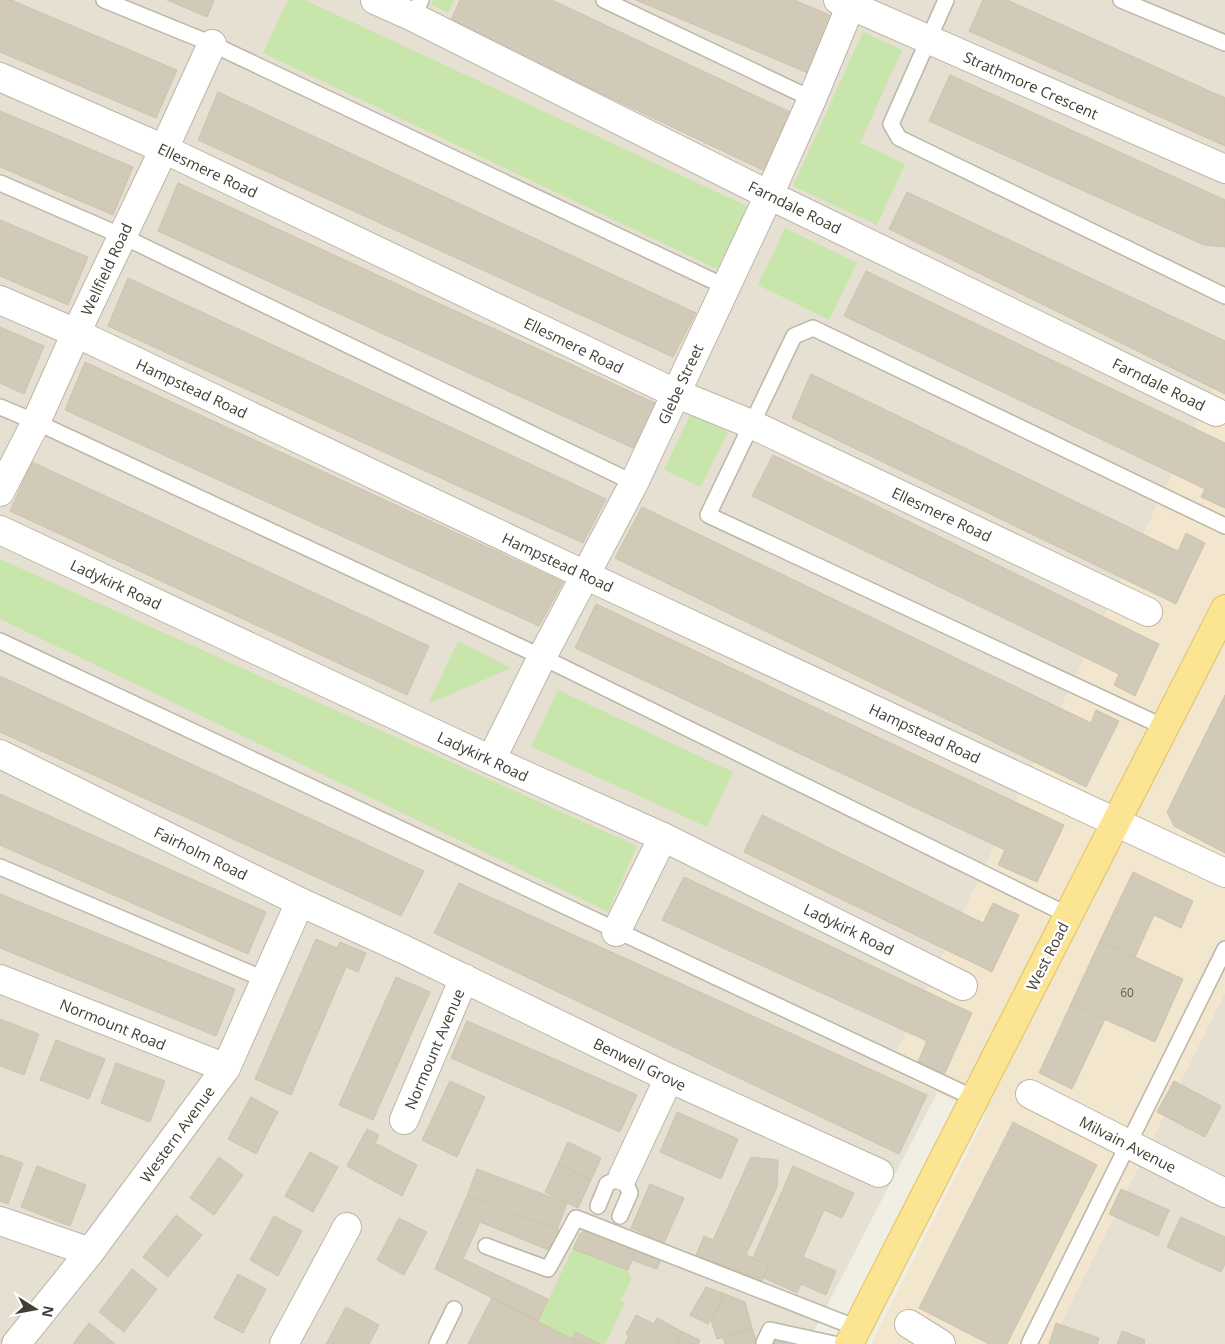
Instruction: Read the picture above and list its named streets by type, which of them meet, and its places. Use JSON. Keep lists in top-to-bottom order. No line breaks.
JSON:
{"streets":{"main road":["West Road"],"street":["Strathmore Crescent","Ellesmere Road","Farndale Road","Wellfield Road","Glebe Street","Hampstead Road","Ladykirk Road","Fairholm Road","Normount Road","Normount Avenue","Benwell Grove","Western Avenue","Milvain Avenue"]},"crossings":[["Strathmore Crescent","Glebe Street"],["Ellesmere Road","Wellfield Road"],["Ellesmere Road","Glebe Street"],["Farndale Road","Glebe Street"],["Wellfield Road","Hampstead Road"],["Glebe Street","Hampstead Road"],["Glebe Street","Ladykirk Road"],["Hampstead Road","West Road"],["Fairholm Road","Benwell Grove"],["Fairholm Road","Western Avenue"],["Normount Road","Western Avenue"],["Normount Avenue","Benwell Grove"]],"house_numbers":["60"],"north":"right"}
